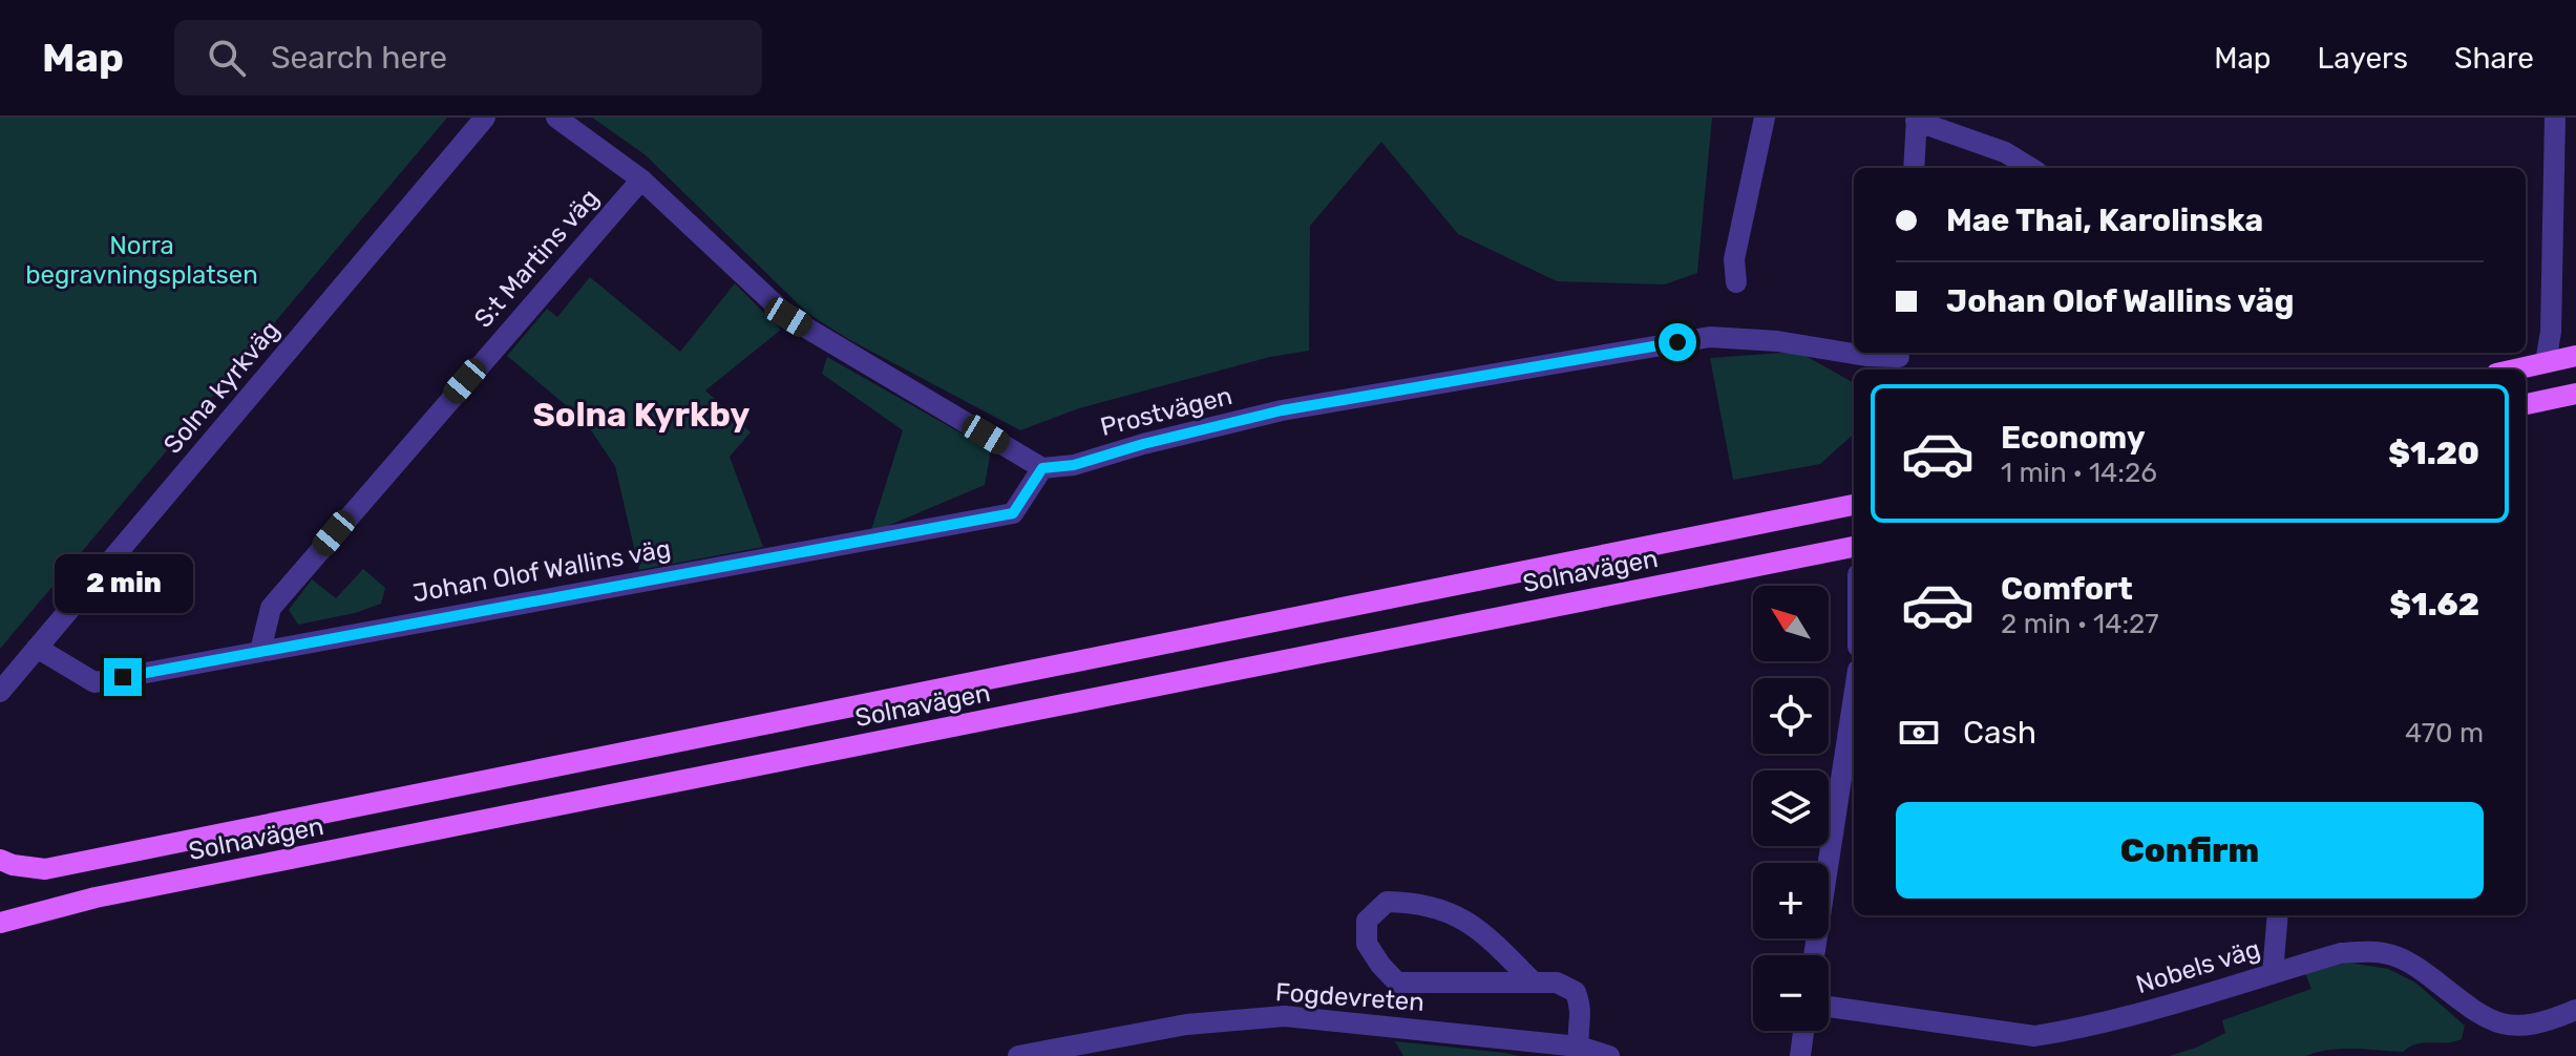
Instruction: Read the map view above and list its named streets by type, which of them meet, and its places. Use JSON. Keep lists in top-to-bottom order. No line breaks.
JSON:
{"streets":{"main road":["Solnavägen"],"street":["S:t Martins väg","Solna kyrkväg","Prostvägen","Johan Olof Wallins väg","Nobels väg","Fogdevreten"]},"crossings":[["S:t Martins väg","Johan Olof Wallins väg"],["Solna kyrkväg","Johan Olof Wallins väg"],["Prostvägen","Johan Olof Wallins väg"]],"districts":["Solna Kyrkby"],"parks":["Norra begravningsplatsen"],"north":"top left","page":{"header":"Map","search":"Search here","nav":["Map","Layers","Share"],"banner":["Mae Thai, Karolinska","Johan Olof Wallins väg"],"list":[{"name":"Economy","note":"1 min · 14:26","value":"$1.20"},{"name":"Comfort","note":"2 min · 14:27","value":"$1.62"}],"bubble":"2 min","map_buttons":["+","−"],"pay":["Cash","470 m"],"buttons":"Confirm"}}
